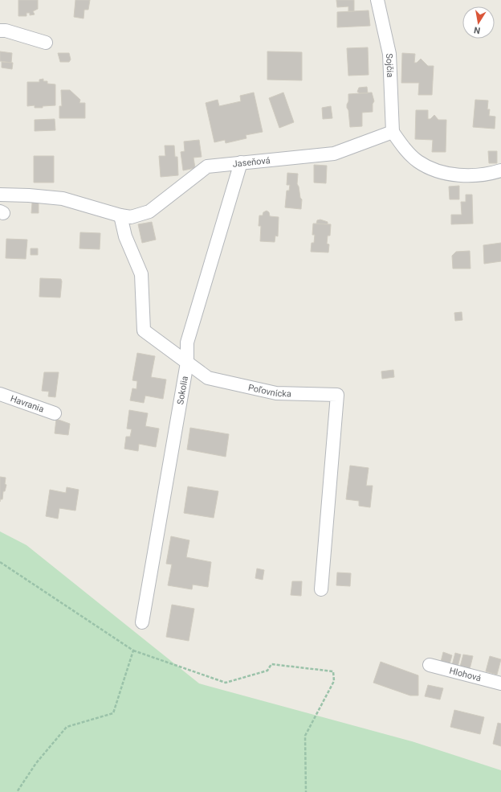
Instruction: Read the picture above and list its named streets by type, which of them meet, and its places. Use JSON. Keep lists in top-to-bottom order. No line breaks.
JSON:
{"streets":{"street":["Sojčia","Jaseňová","Sokolia","Poľovnícka","Havrania","Hlohová"]},"crossings":[["Sojčia","Jaseňová"],["Jaseňová","Sokolia"],["Jaseňová","Poľovnícka"],["Sokolia","Poľovnícka"]],"north":"bottom"}
